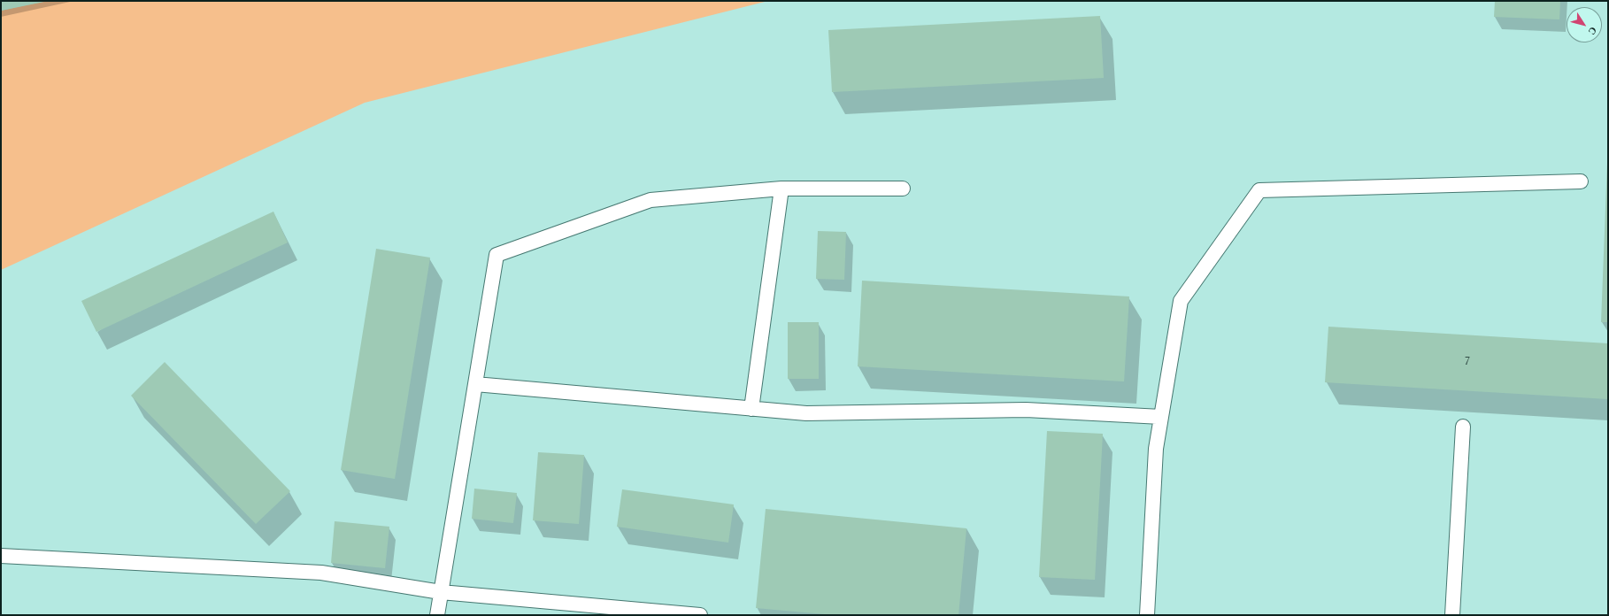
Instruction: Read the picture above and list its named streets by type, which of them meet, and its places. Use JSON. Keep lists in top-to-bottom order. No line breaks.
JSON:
{"house_numbers":["7"],"north":"bottom right"}
